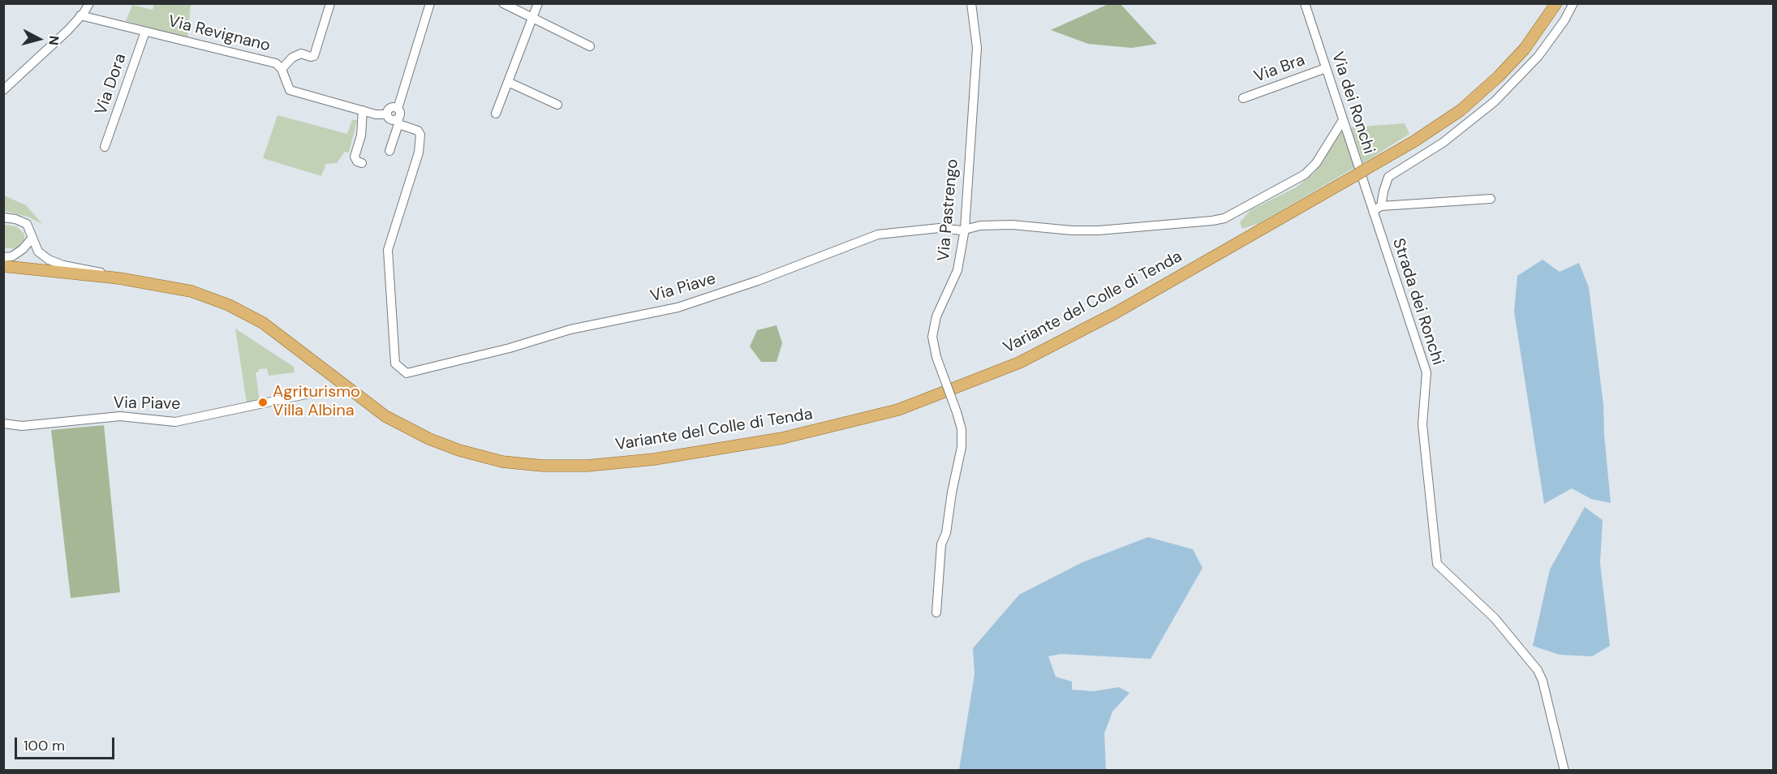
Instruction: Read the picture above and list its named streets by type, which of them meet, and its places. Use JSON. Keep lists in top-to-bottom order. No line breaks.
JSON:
{"streets":{"main road":["Variante del Colle di Tenda"],"street":["Via Revignano","Via Bra","Via Dora","Via dei Ronchi","Via Pastrengo","Via Piave","Strada dei Ronchi"]},"crossings":[["Via Revignano","Via Dora"],["Via Revignano","Via Piave"],["Via Bra","Via dei Ronchi"],["Via dei Ronchi","Via Piave"],["Via dei Ronchi","Strada dei Ronchi"],["Via Pastrengo","Via Piave"]],"places":["Agriturismo Villa Albina"],"scale_bar":"100 m","north":"right"}
